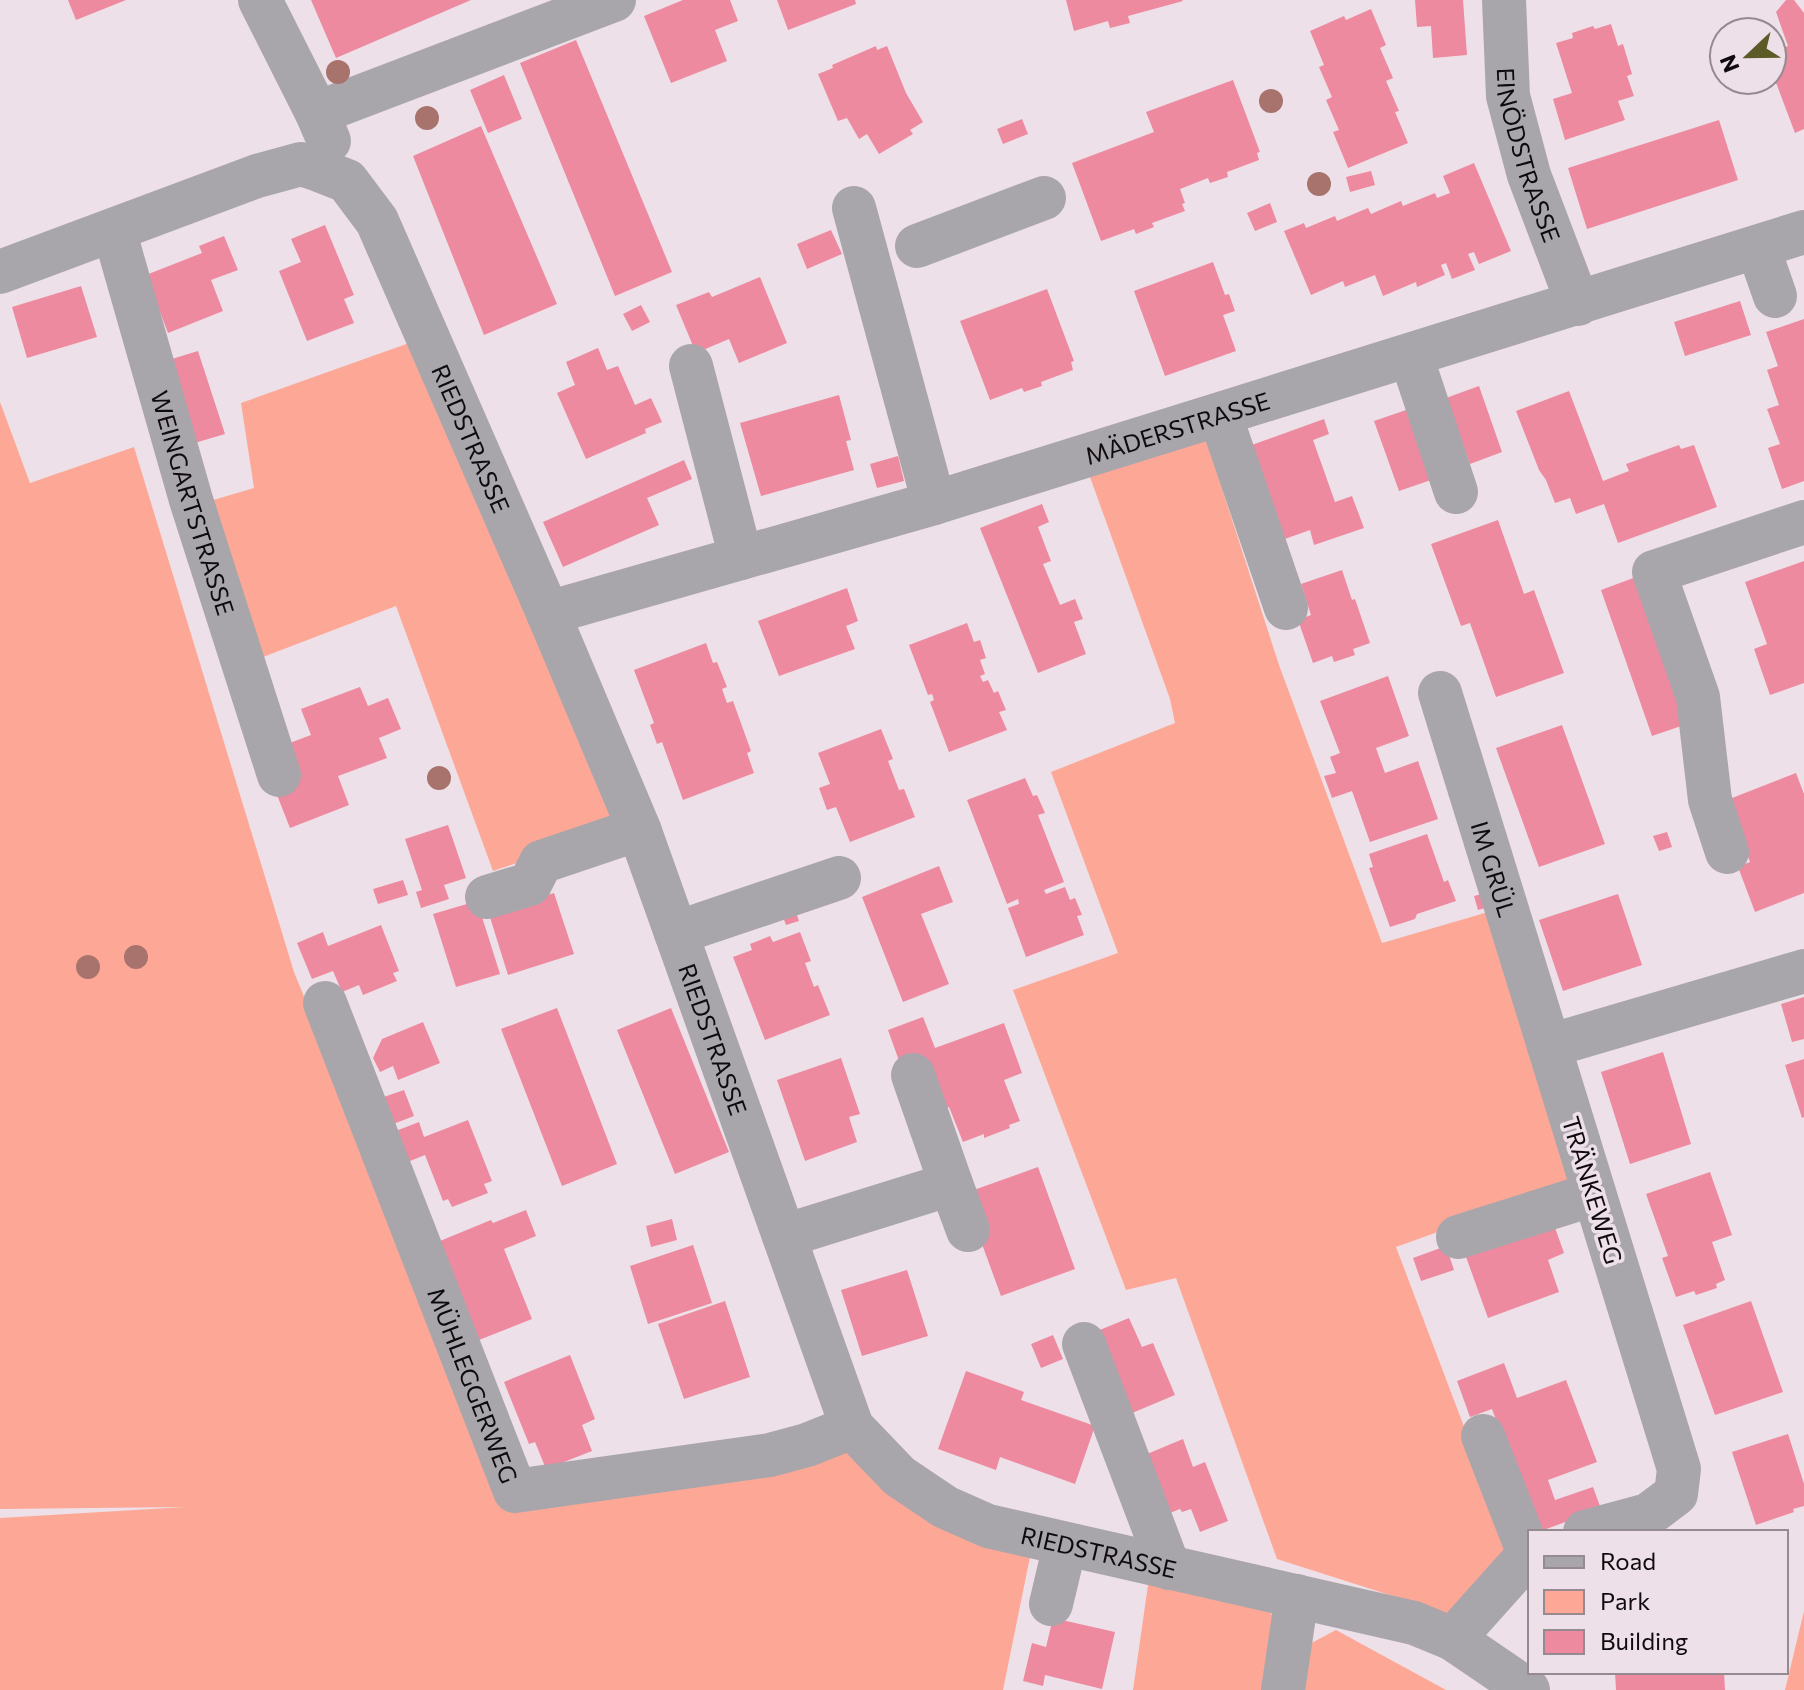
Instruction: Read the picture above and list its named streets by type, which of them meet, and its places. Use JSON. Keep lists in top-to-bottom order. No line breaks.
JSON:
{"streets":{"street":["EINÖDSTRASSE","MÄDERSTRASSE","RIEDSTRASSE","WEINGARTSTRASSE","IM GRÜL","TRÄNKEWEG","MÜHLEGGERWEG"]},"crossings":[["EINÖDSTRASSE","MÄDERSTRASSE"],["MÄDERSTRASSE","RIEDSTRASSE"],["RIEDSTRASSE","MÜHLEGGERWEG"],["IM GRÜL","TRÄNKEWEG"]],"legend":["Road","Park","Building"],"north":"left"}
